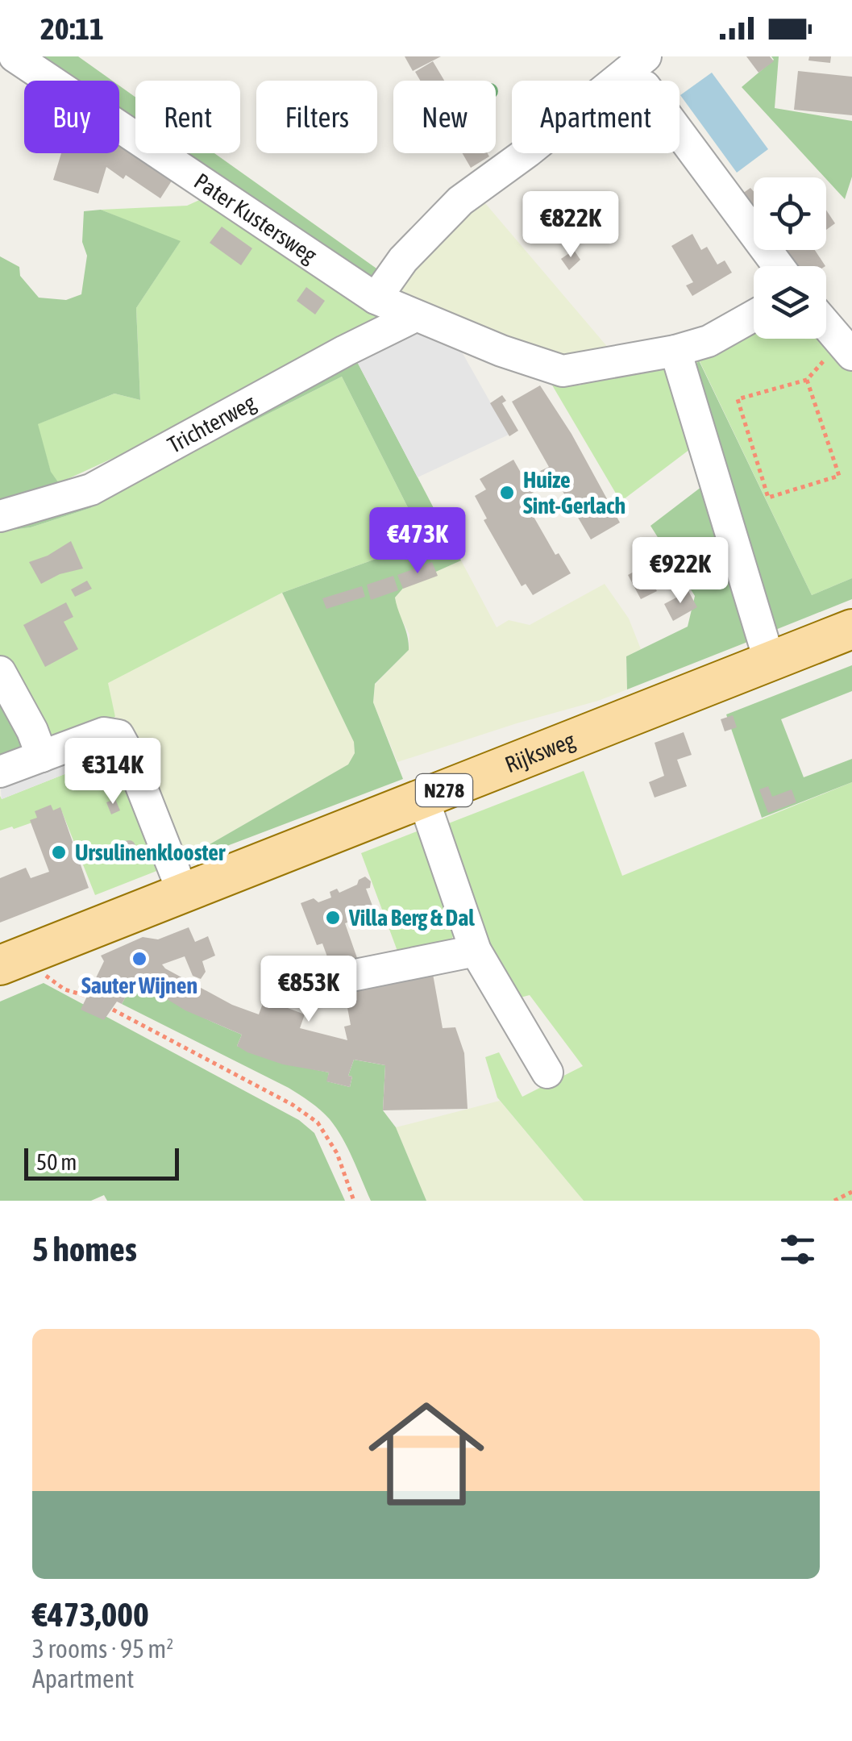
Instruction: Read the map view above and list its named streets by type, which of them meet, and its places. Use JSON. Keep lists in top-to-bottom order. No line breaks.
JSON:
{"streets":{"main road":["Rijksweg","N278"],"street":["Pater Kustersweg","Trichterweg"]},"crossings":[["Pater Kustersweg","Trichterweg"]],"places":["Huize Sint-Gerlach","Ursulinenklooster","Villa Berg & Dal","Sauter Wijnen"],"scale_bar":"50 m","page":{"status":"20:11","chip":["Buy","Rent","Filters","New","Apartment"],"price":["€822K","€473K","€922K","€314K","€853K"],"scale":"50 m","heading":"5 homes","list":[{"name":"€473,000","note":"3 rooms · 95 m² · Apartment"}]}}
